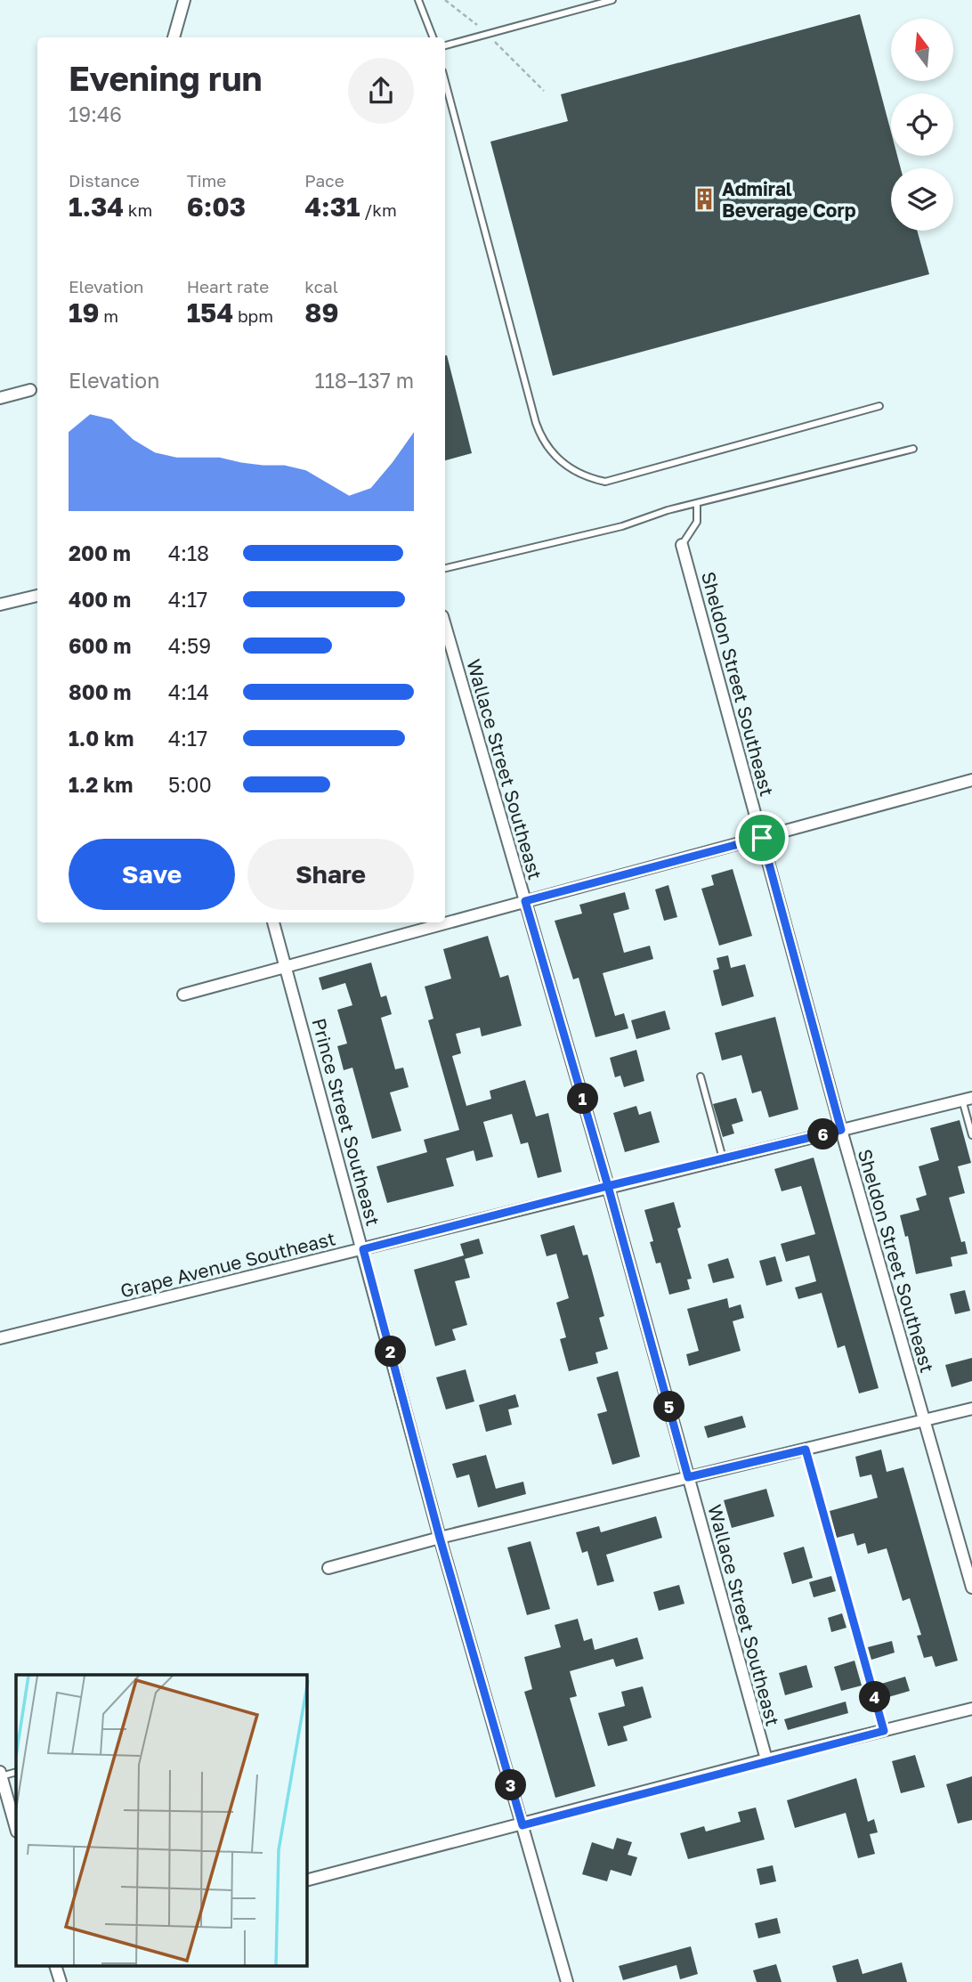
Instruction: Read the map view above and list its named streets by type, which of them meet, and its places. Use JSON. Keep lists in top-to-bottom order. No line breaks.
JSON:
{"streets":{"street":["Sheldon Street Southeast","Wallace Street Southeast","Prince Street Southeast","Grape Avenue Southeast"]},"crossings":[["Sheldon Street Southeast","Grape Avenue Southeast"],["Wallace Street Southeast","Grape Avenue Southeast"],["Prince Street Southeast","Grape Avenue Southeast"]],"places":{"building":["Admiral Beverage Corp"]},"north":"top","page":{"heading":["Evening run","19:46"],"stats":[["Distance","1.34 km"],["Time","6:03"],["Pace","4:31 /km"],["Elevation","19 m"],["Heart rate","154 bpm"],["kcal","89"]],"chart":["Elevation","118–137 m"],"list":[{"name":"200 m","note":"4:18"},{"name":"400 m","note":"4:17"},{"name":"600 m","note":"4:59"},{"name":"800 m","note":"4:14"},{"name":"1.0 km","note":"4:17"},{"name":"1.2 km","note":"5:00"}],"buttons":["Save","Share"],"pins":["1","6","2","5","4","3"]}}
